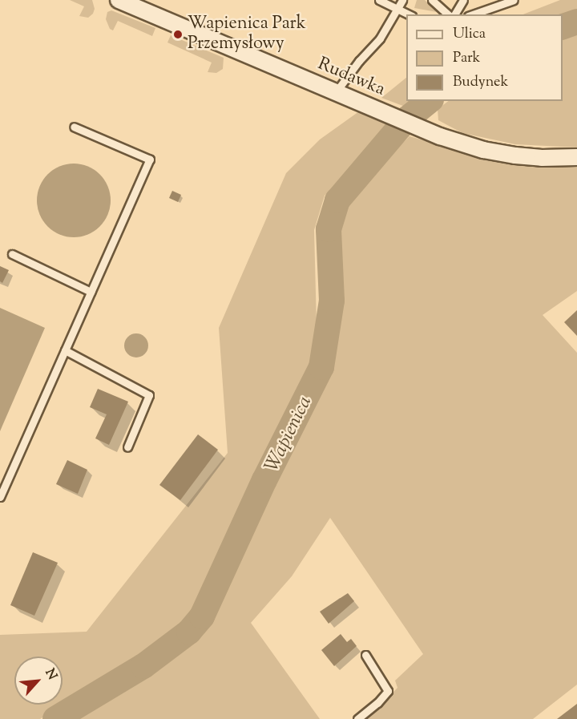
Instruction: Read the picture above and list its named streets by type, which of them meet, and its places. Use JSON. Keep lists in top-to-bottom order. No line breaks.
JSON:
{"streets":{"street":["Rudawka"]},"water":["Wapienica"],"places":["Wapienica Park Przemysłowy"],"legend":["Ulica","Park","Budynek"],"north":"top right"}
